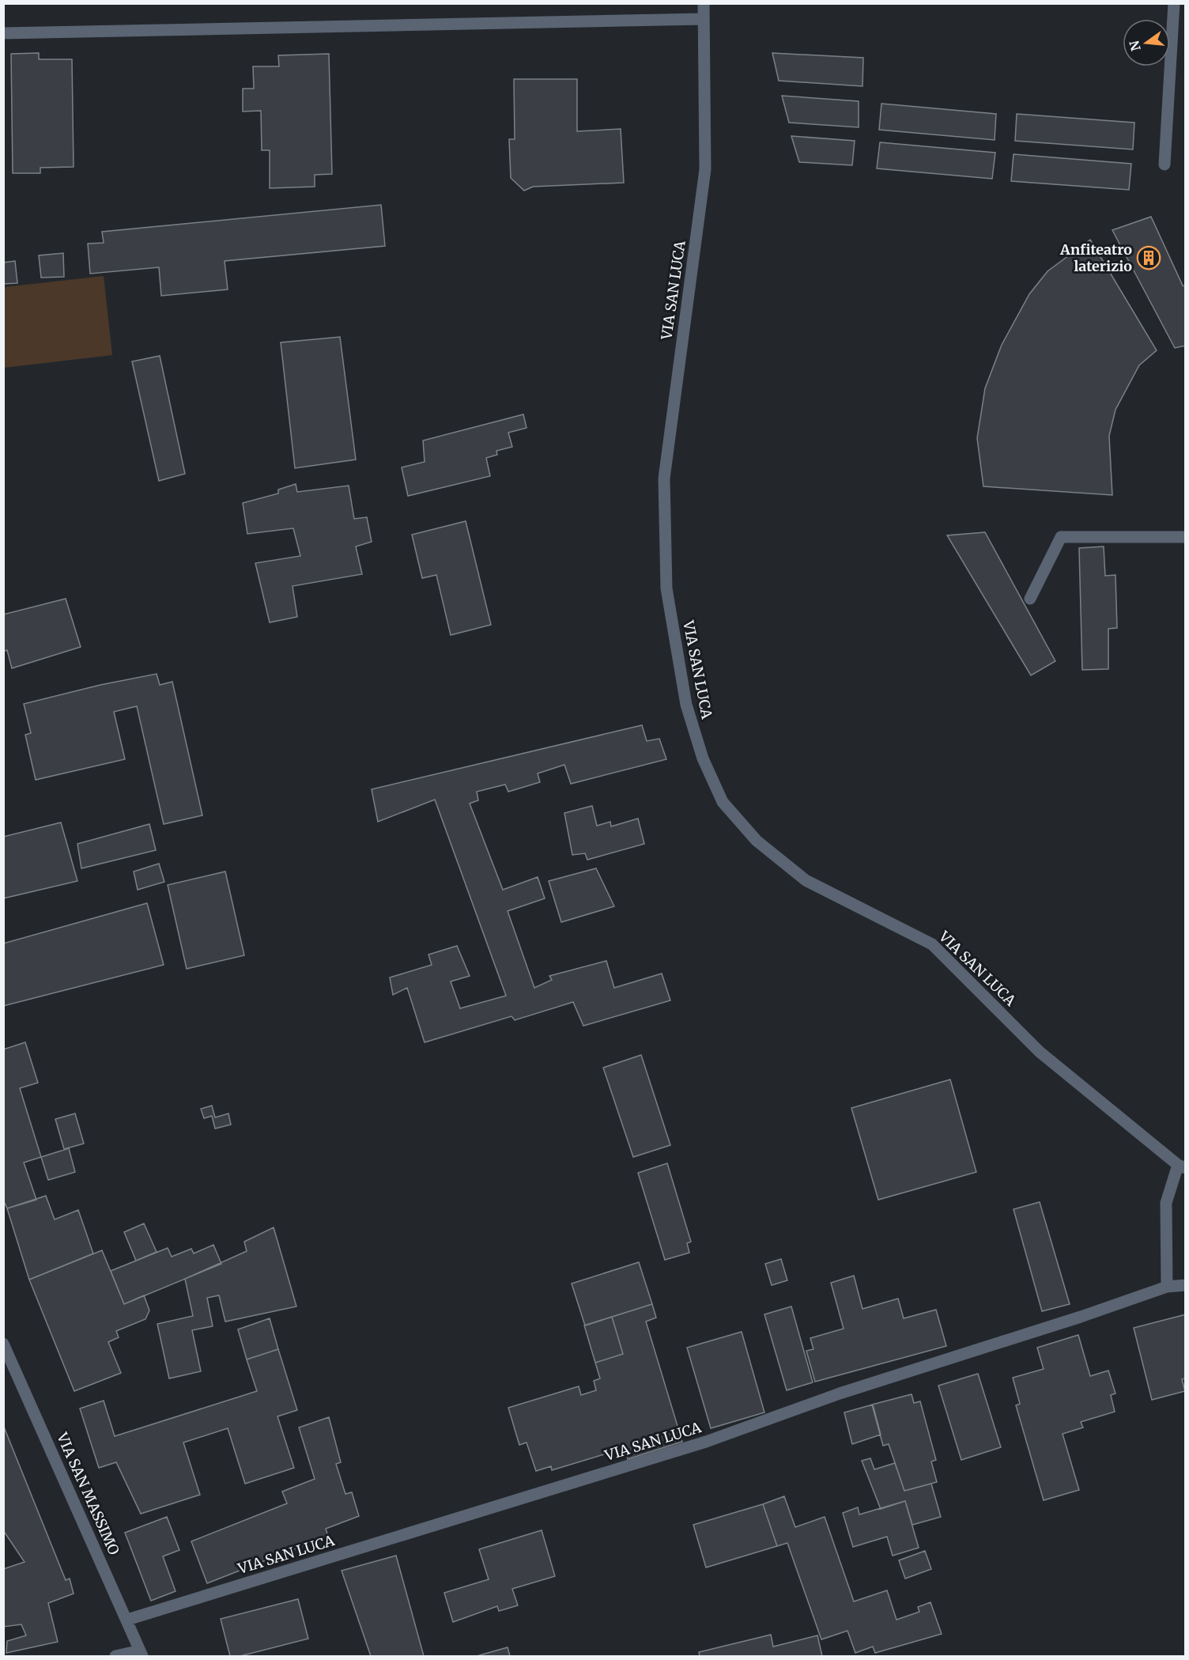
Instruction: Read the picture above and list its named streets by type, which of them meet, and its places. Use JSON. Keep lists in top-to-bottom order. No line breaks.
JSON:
{"streets":{"street":["VIA SAN LUCA","VIA SAN MASSIMO"]},"crossings":[["VIA SAN LUCA","VIA SAN MASSIMO"]],"places":{"building":["Anfiteatro laterizio"]},"north":"left"}
